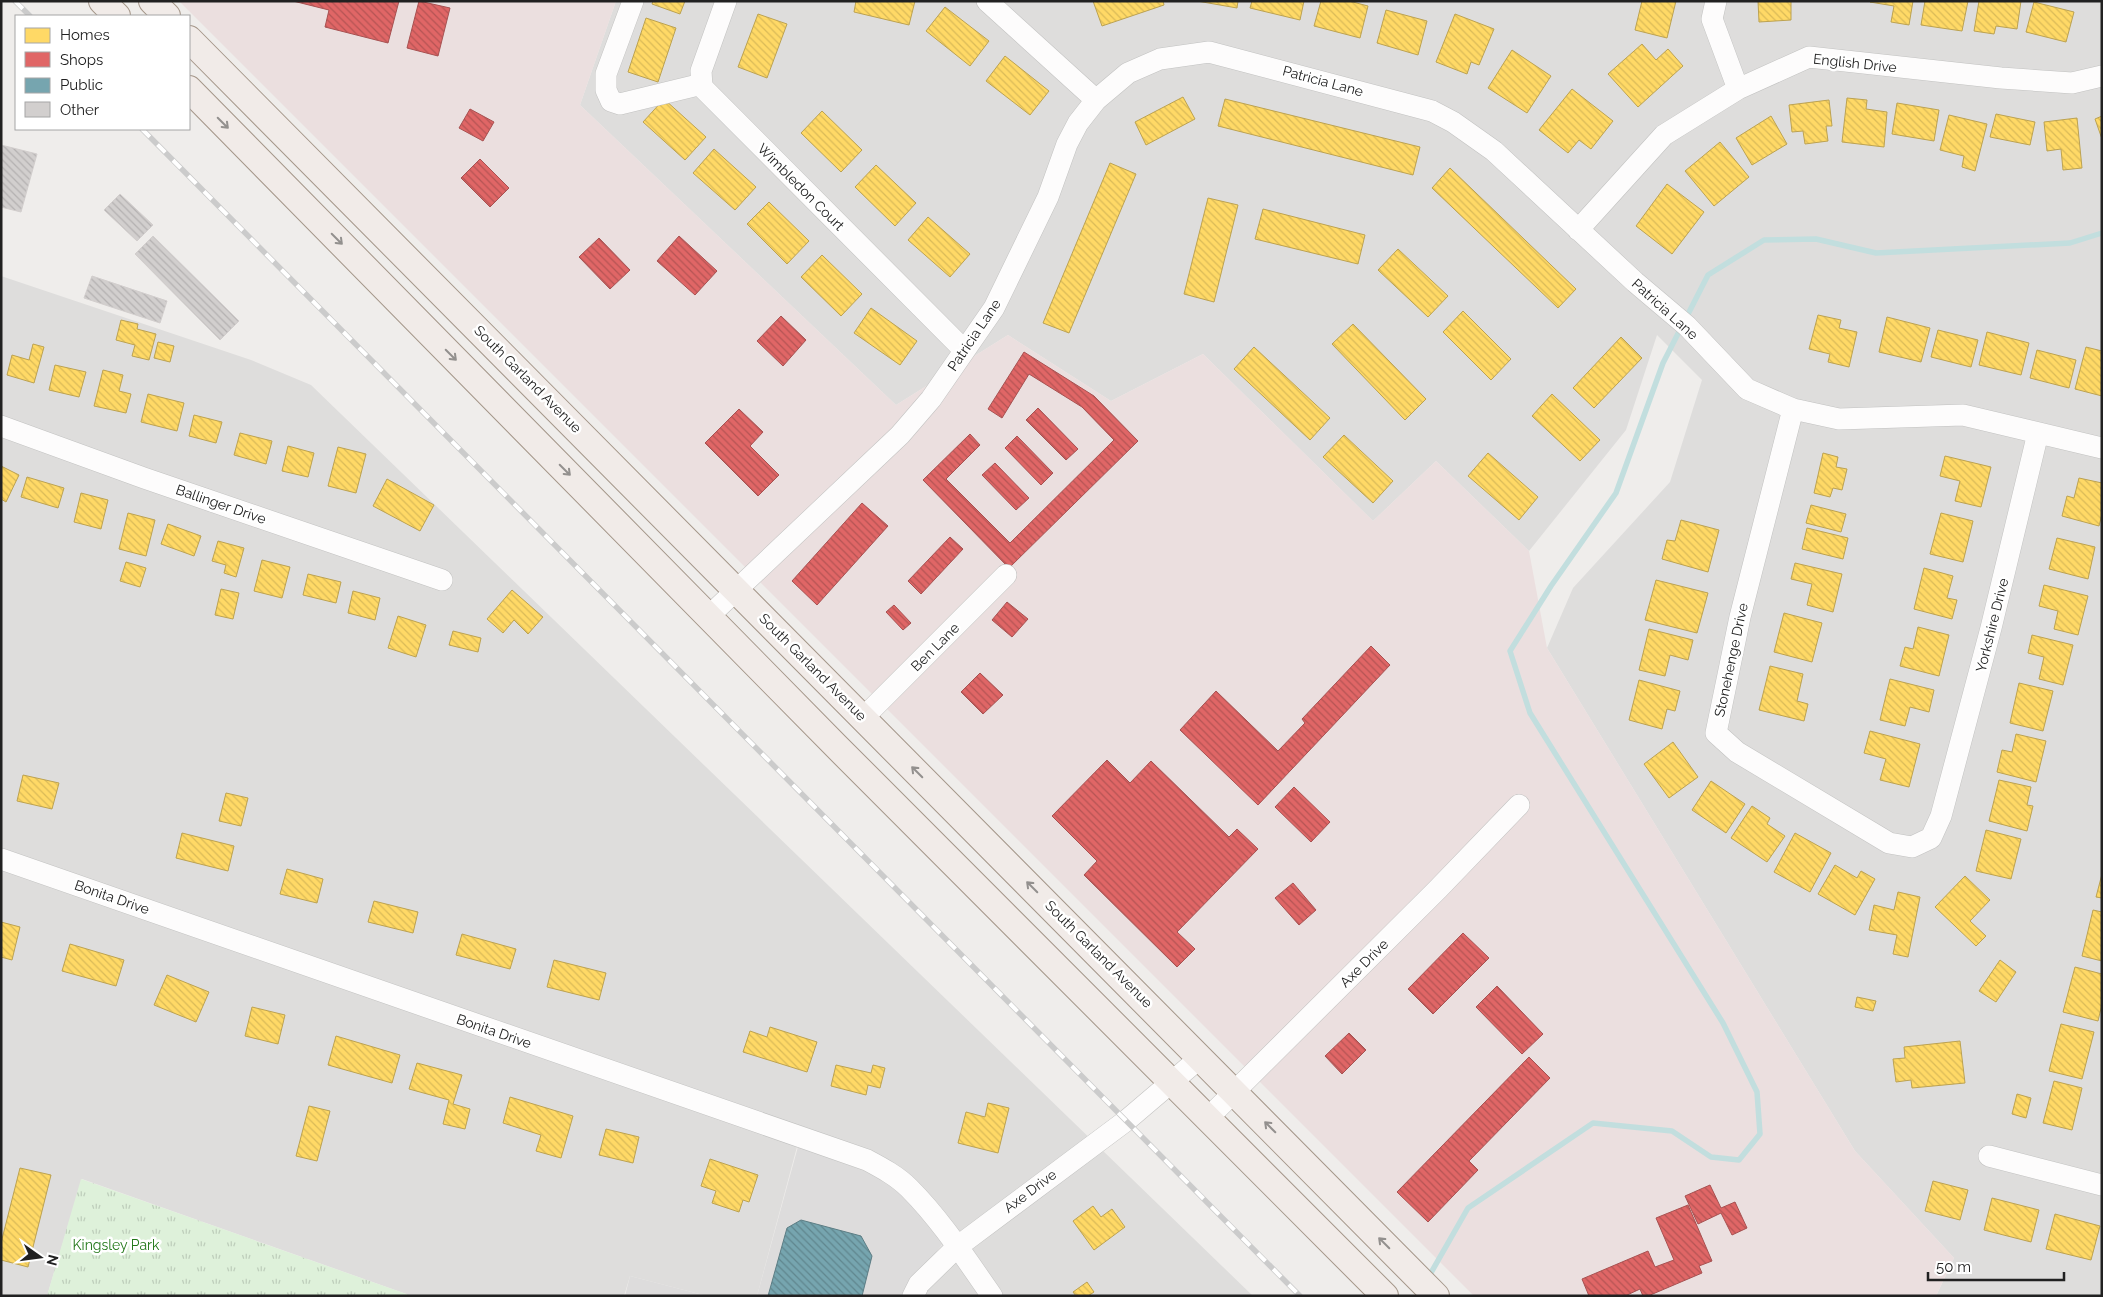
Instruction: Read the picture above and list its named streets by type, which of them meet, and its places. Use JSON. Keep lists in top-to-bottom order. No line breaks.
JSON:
{"streets":{"main road":["South Garland Avenue"],"street":["English Drive","Patricia Lane","Wimbledon Court","Ballinger Drive","Yorkshire Drive","Ben Lane","Stonehenge Drive","Bonita Drive","Axe Drive"]},"crossings":[["English Drive","Patricia Lane"],["Patricia Lane","Wimbledon Court"],["Patricia Lane","South Garland Avenue"],["Patricia Lane","Yorkshire Drive"],["Patricia Lane","Stonehenge Drive"],["South Garland Avenue","Ben Lane"],["South Garland Avenue","Axe Drive"],["Yorkshire Drive","Stonehenge Drive"],["Bonita Drive","Axe Drive"]],"parks":["Kingsley Park"],"legend":["Homes","Shops","Public","Other"],"scale_bar":"50 m","north":"right"}
